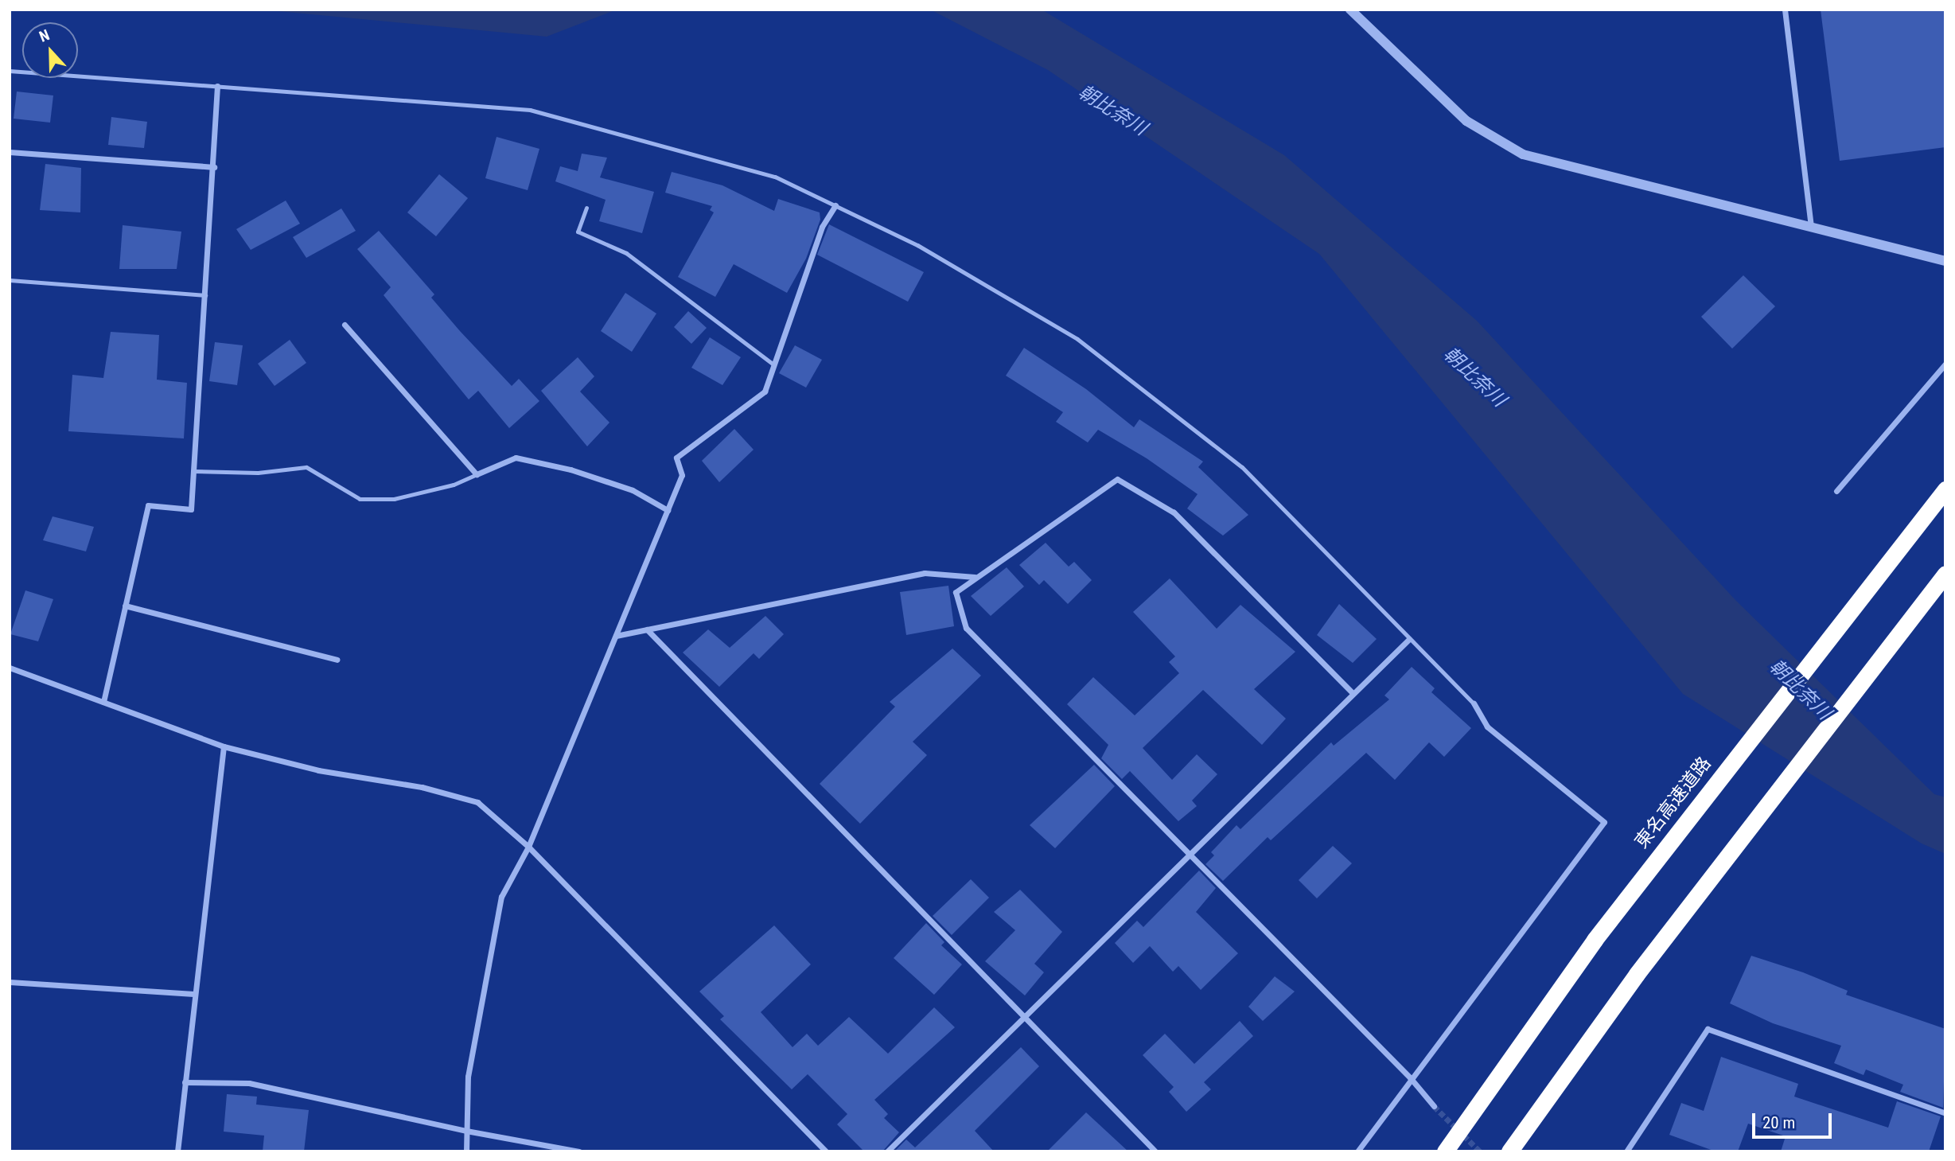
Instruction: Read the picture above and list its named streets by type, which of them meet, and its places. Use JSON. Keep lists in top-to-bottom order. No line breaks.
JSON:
{"streets":{"highway":["東名高速道路"]},"water":["朝比奈川"],"scale_bar":"20 m","north":"top"}
